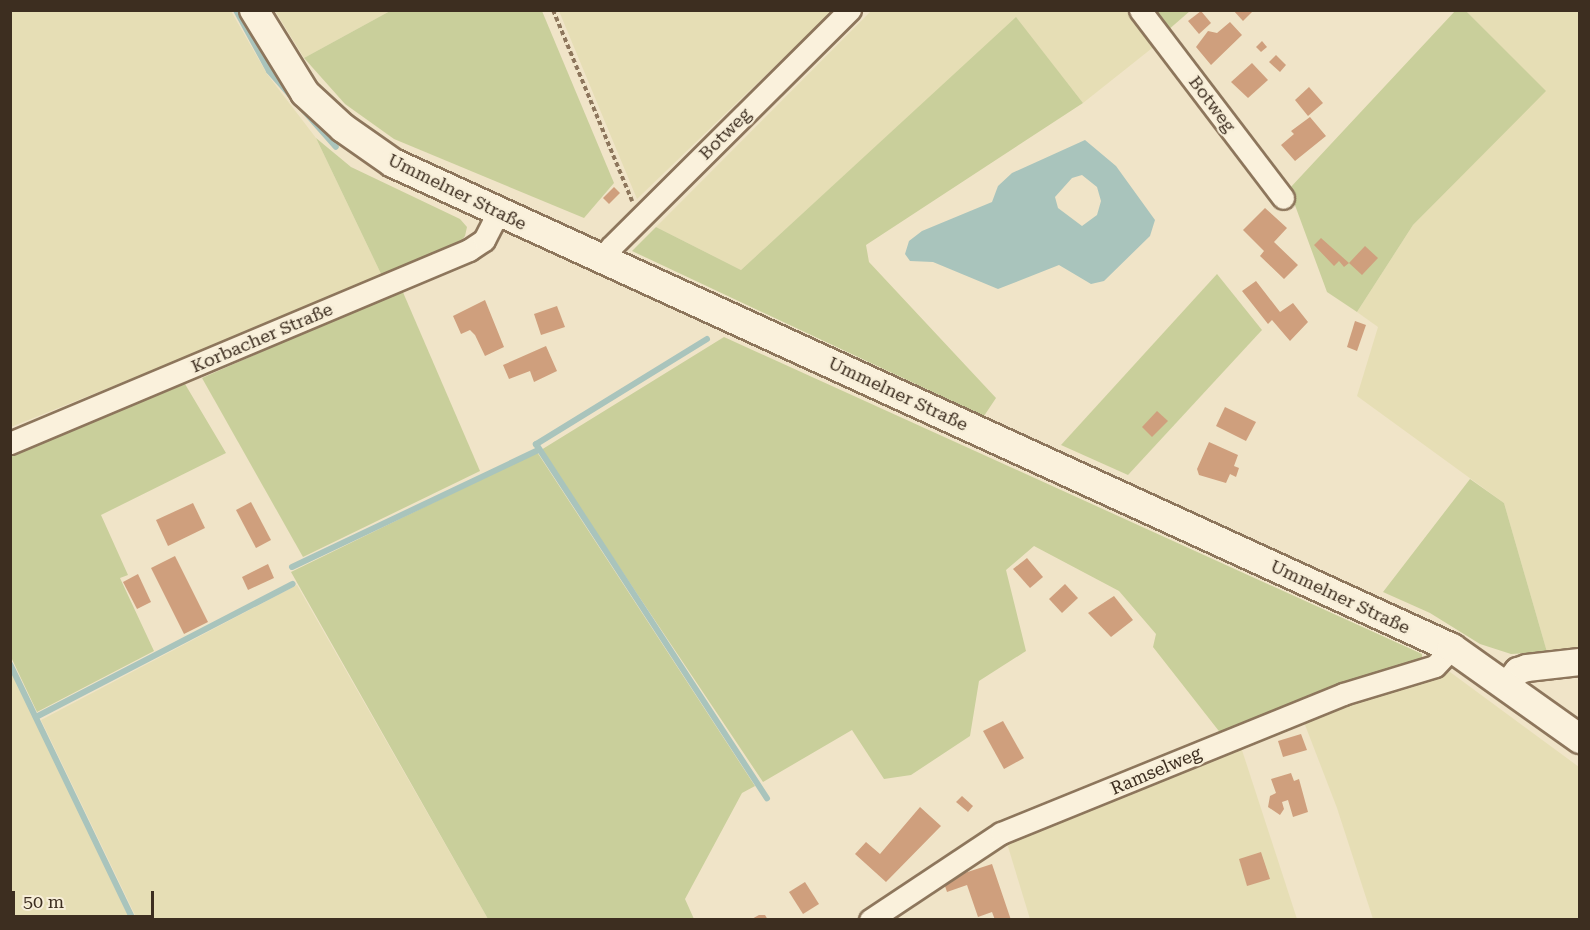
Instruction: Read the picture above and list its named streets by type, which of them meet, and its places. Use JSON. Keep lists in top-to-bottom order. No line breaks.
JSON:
{"streets":{"main road":["Ummelner Straße"],"street":["Botweg","Korbacher Straße","Ramselweg"]},"crossings":[["Botweg","Ummelner Straße"],["Ummelner Straße","Korbacher Straße"],["Ummelner Straße","Ramselweg"]],"scale_bar":"50 m"}
